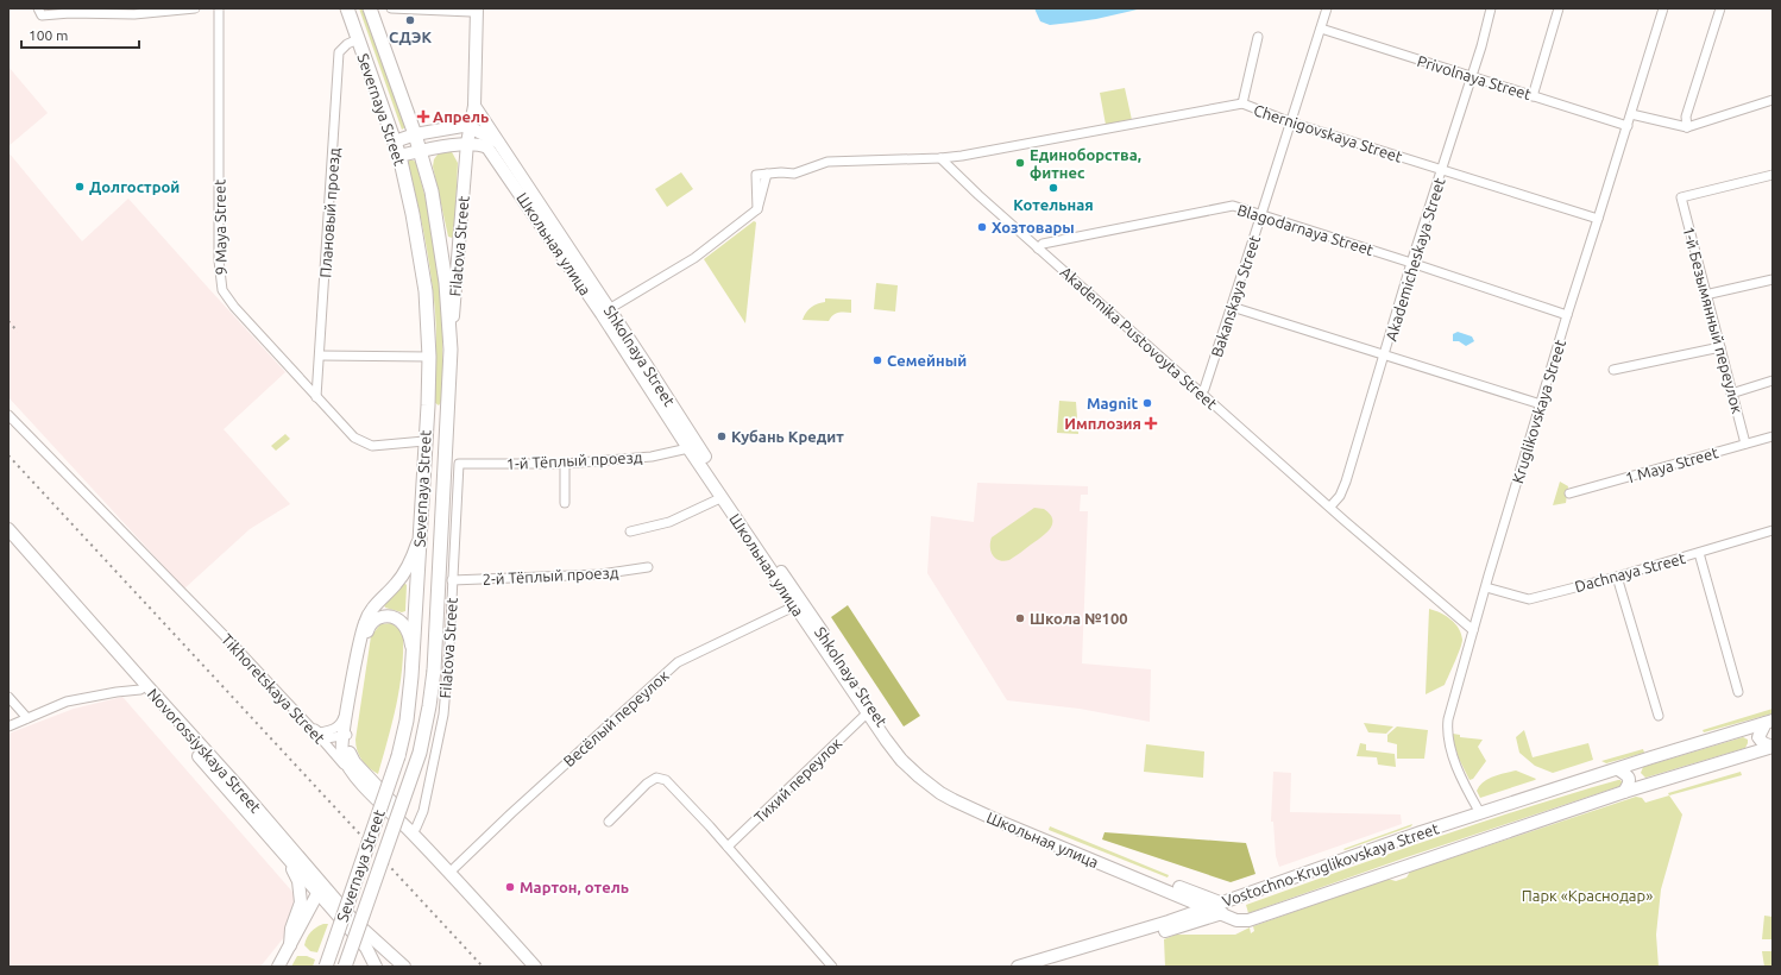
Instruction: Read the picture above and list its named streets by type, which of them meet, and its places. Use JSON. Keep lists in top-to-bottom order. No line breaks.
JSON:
{"streets":{"main road":["Severnaya Street","Школьная улица","Filatova Street","Shkolnaya Street","Tikhoretskaya Street","Novorossiyskaya Street","Vostochno-Kruglikovskaya Street"],"street":["Privolnaya Street","Chernigovskaya Street","Плановый проезд","9 Maya Street","Blagodarnaya Street","Akademicheskaya Street","Bakanskaya Street","1-й Безымянный переулок","Akademika Pustovoyta Street","Kruglikovskaya Street","1-й Тёплый проезд","1 Maya Street","Dachnaya Street","2-й Тёплый проезд","Весёлый переулок","Тихий переулок"]},"crossings":[["Privolnaya Street","Akademicheskaya Street"],["Privolnaya Street","Bakanskaya Street"],["Privolnaya Street","Kruglikovskaya Street"],["Severnaya Street","Плановый проезд"],["Severnaya Street","9 Maya Street"],["Severnaya Street","Школьная улица"],["Severnaya Street","Filatova Street"],["Severnaya Street","Novorossiyskaya Street"],["Chernigovskaya Street","Akademicheskaya Street"],["Chernigovskaya Street","Bakanskaya Street"],["Chernigovskaya Street","Akademika Pustovoyta Street"],["Chernigovskaya Street","Kruglikovskaya Street"],["Плановый проезд","9 Maya Street"],["Blagodarnaya Street","Akademicheskaya Street"],["Blagodarnaya Street","Bakanskaya Street"],["Blagodarnaya Street","Akademika Pustovoyta Street"],["Blagodarnaya Street","Kruglikovskaya Street"],["Школьная улица","Filatova Street"],["Школьная улица","Shkolnaya Street"],["Школьная улица","1-й Тёплый проезд"],["Школьная улица","Весёлый переулок"],["Школьная улица","Тихий переулок"],["Школьная улица","Vostochno-Kruglikovskaya Street"],["Filatova Street","Shkolnaya Street"],["Filatova Street","1-й Тёплый проезд"],["Filatova Street","2-й Тёплый проезд"],["Akademicheskaya Street","Akademika Pustovoyta Street"],["Bakanskaya Street","Akademika Pustovoyta Street"],["1-й Безымянный переулок","1 Maya Street"],["Akademika Pustovoyta Street","Kruglikovskaya Street"],["Shkolnaya Street","Весёлый переулок"],["Shkolnaya Street","Vostochno-Kruglikovskaya Street"],["Kruglikovskaya Street","Dachnaya Street"],["Kruglikovskaya Street","Vostochno-Kruglikovskaya Street"]],"parks":["Парк «Краснодар»"],"places":{"other":["СДЭК","Единоборства, фитнес","Долгострой","Котельная","Хозтовары","Семейный","Magnit","Кубань Кредит","Школа №100","Мартон, отель"],"health":["Апрель","Имплозия"]},"scale_bar":"100 m"}
